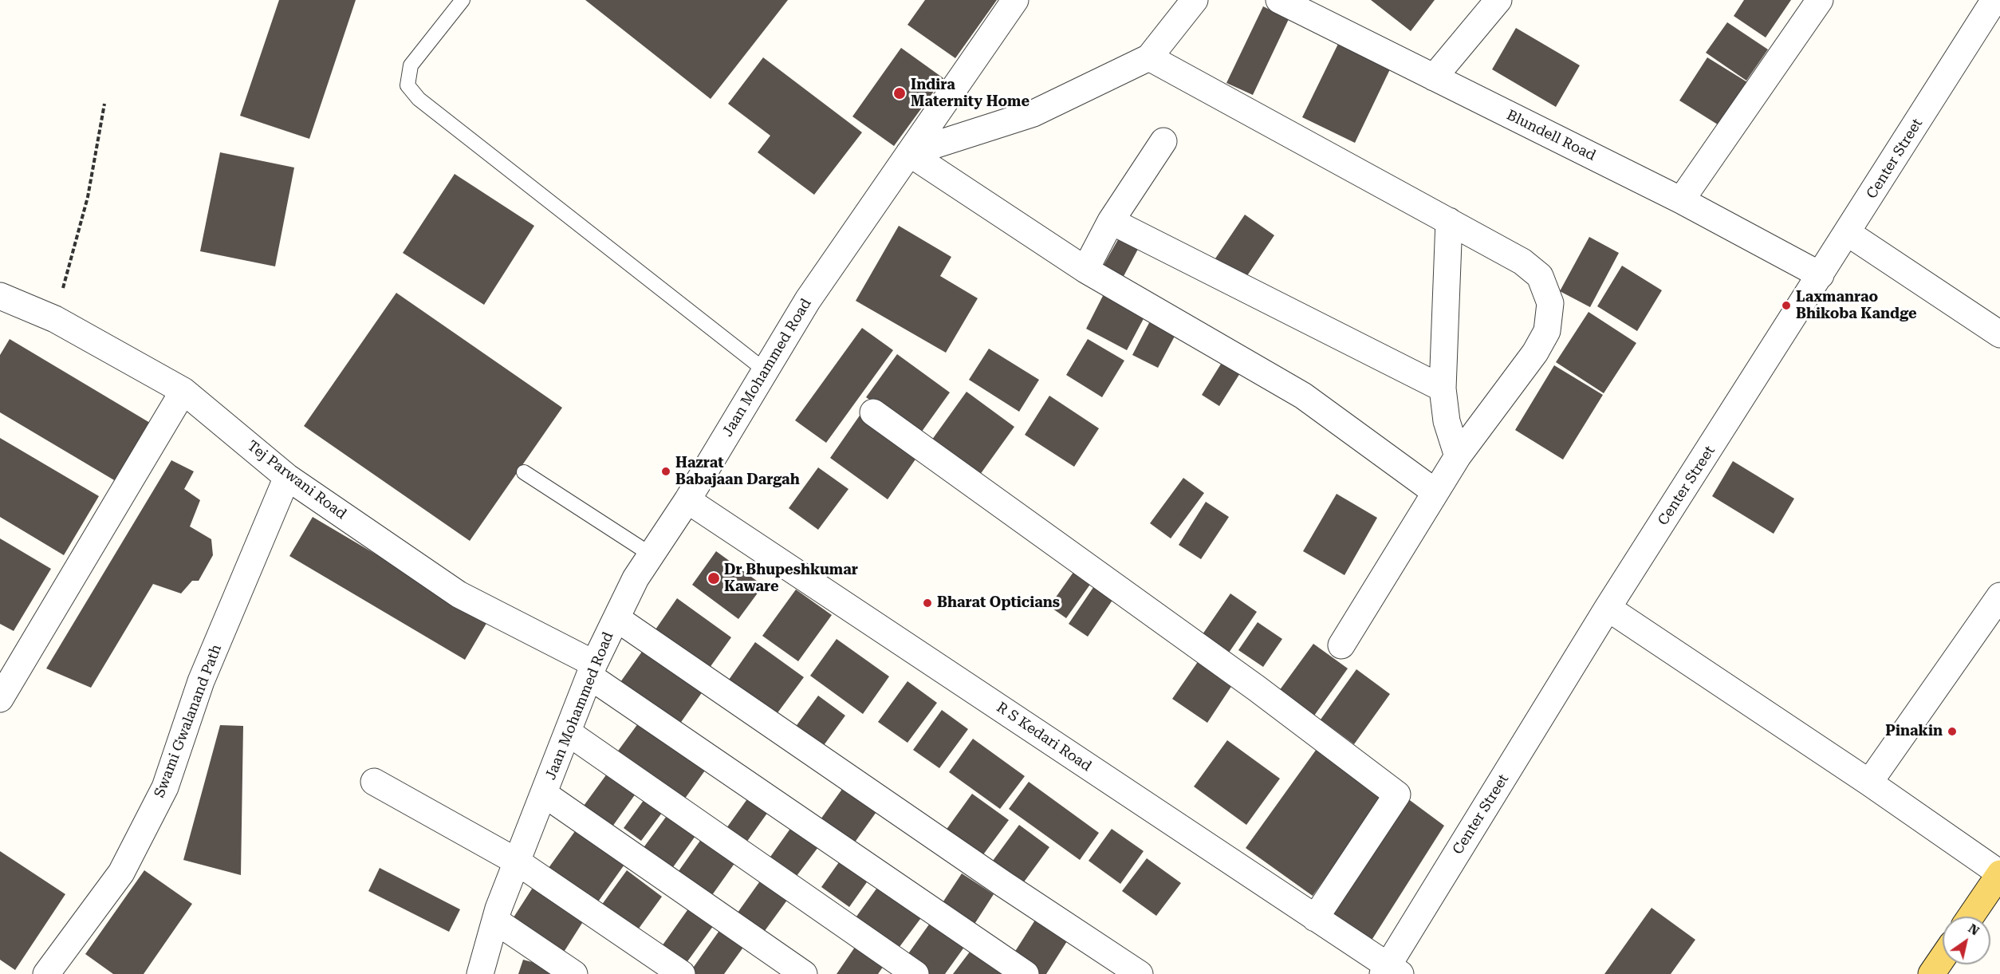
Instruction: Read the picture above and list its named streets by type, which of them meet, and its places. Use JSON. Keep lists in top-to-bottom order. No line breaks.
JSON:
{"streets":{"street":["Blundell Road","Center Street","Jaan Mohammed Road","Tej Parwani Road","Swami Gwalanand Path","R S Kedari Road"]},"crossings":[["Blundell Road","Center Street"],["Center Street","R S Kedari Road"],["Jaan Mohammed Road","Tej Parwani Road"],["Jaan Mohammed Road","R S Kedari Road"],["Tej Parwani Road","Swami Gwalanand Path"]],"places":["Indira Maternity Home","Laxmanrao Bhikoba Kandge","Hazrat Babajaan Dargah","Dr Bhupeshkumar Kaware","Bharat Opticians","Pinakin"],"north":"top right"}
